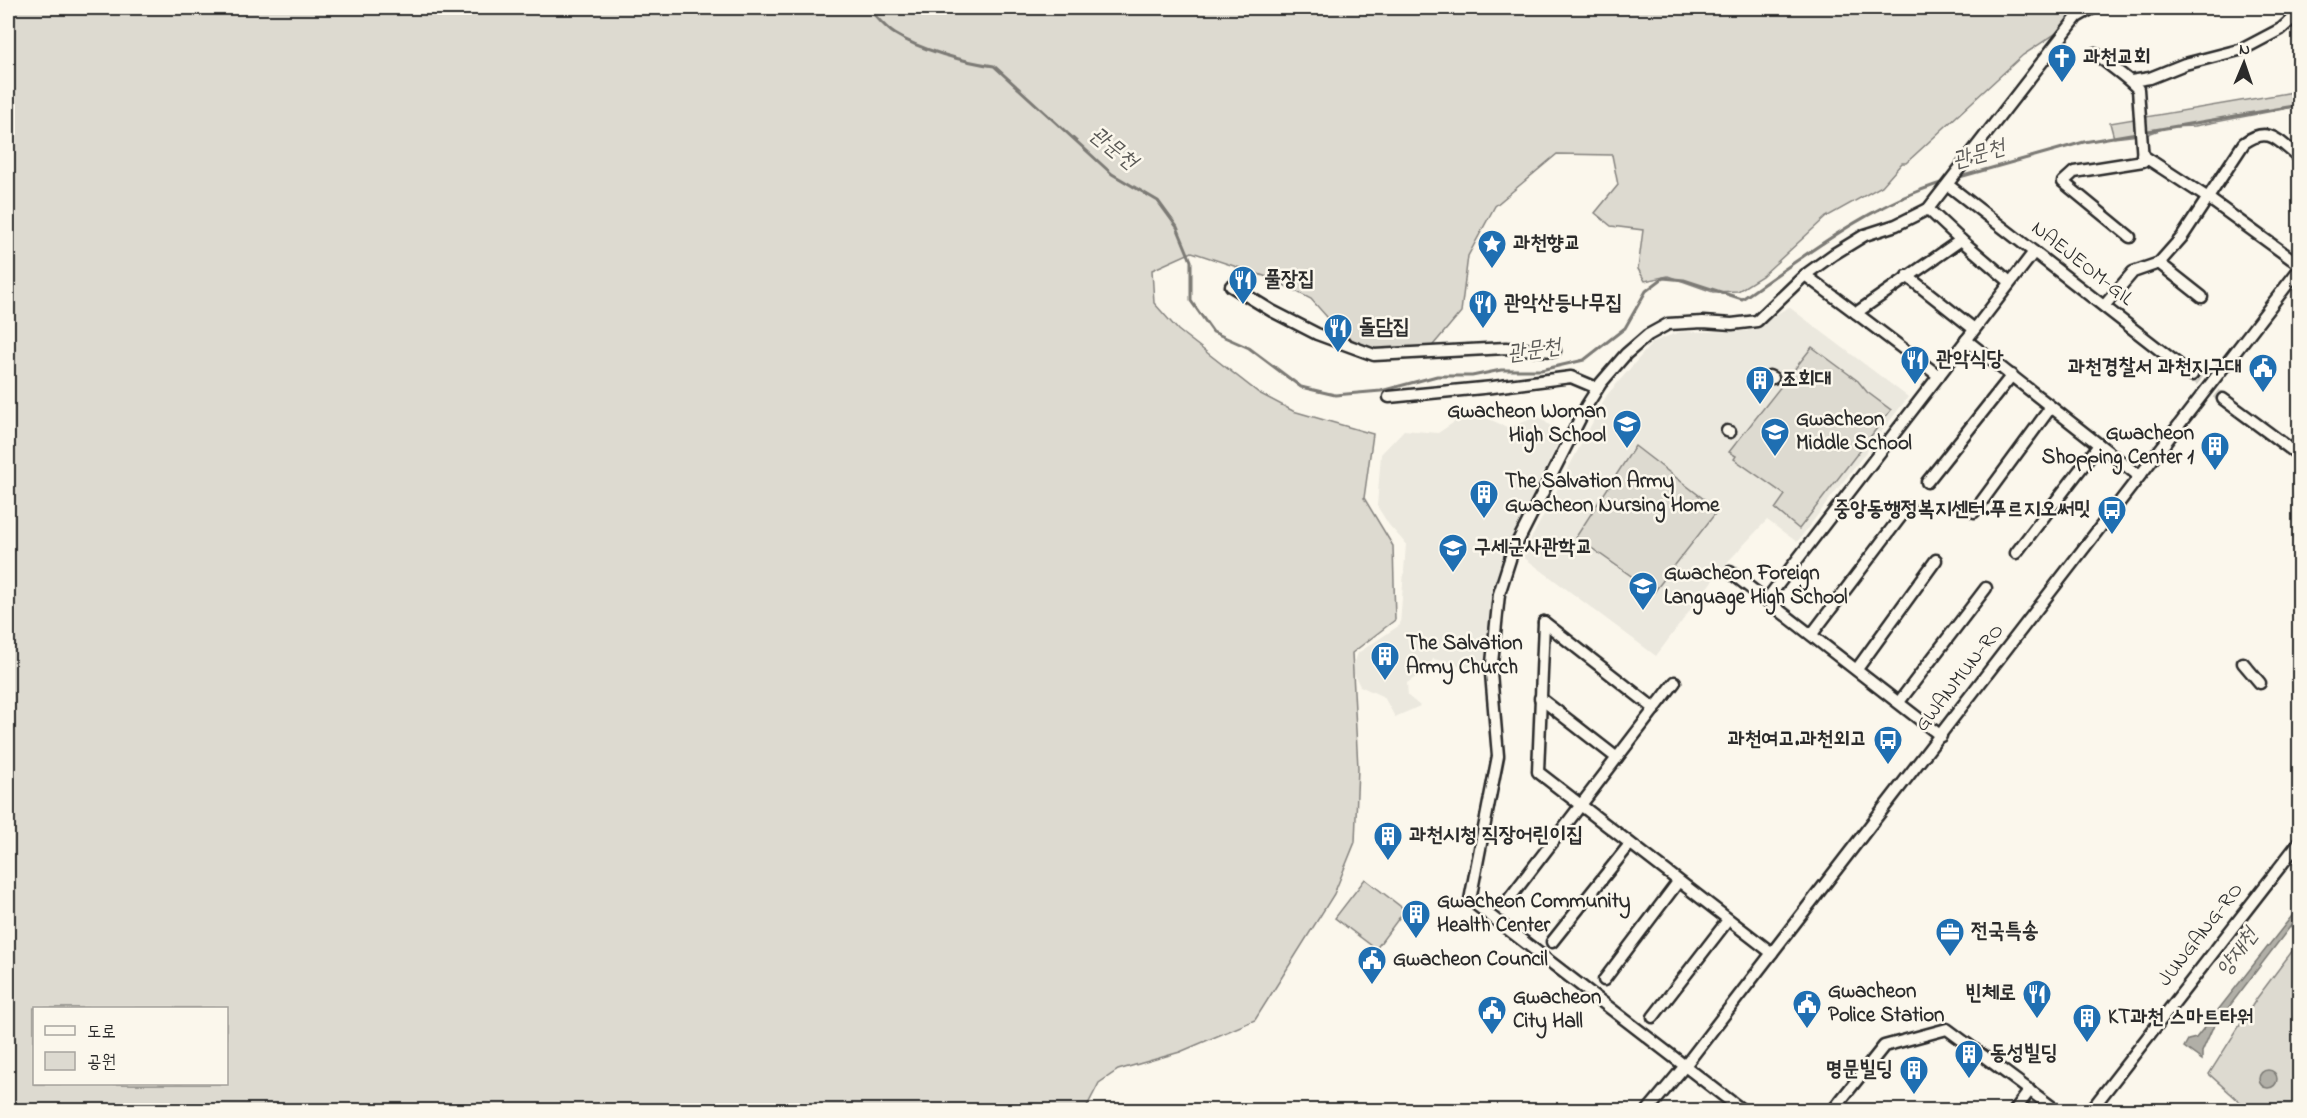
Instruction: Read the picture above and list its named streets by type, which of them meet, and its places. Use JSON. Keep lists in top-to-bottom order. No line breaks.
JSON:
{"streets":{"street":["NAEJEOM-GIL","GWANMUN-RO","JUNGANG-RO"]},"water":["관문천","양재천"],"places":{"church":["과천교회"],"place":["과천향교"],"restaurant":["풀장집","관악산등나무집","돌담집","관악식당","빈체로"],"public building":["과천경찰서 과천지구대","Gwacheon Council","Gwacheon Police Station","Gwacheon City Hall"],"building":["조회대","Gwacheon Shopping Center 1","The Salvation Army Gwacheon Nursing Home","The Salvation Army Church","과천시청 직장어린이집","Gwacheon Community Health Center","KT과천 스마트타워","동성빌딩","명문빌딩"],"school or university":["Gwacheon Woman High School","Gwacheon Middle School","구세군사관학교","Gwacheon Foreign Language High School"],"bus stop":["중앙동행정복지센터.푸르지오써밋","과천여고.과천외고"],"office":["전국특송"]},"legend":["도로","공원"],"north":"top"}
